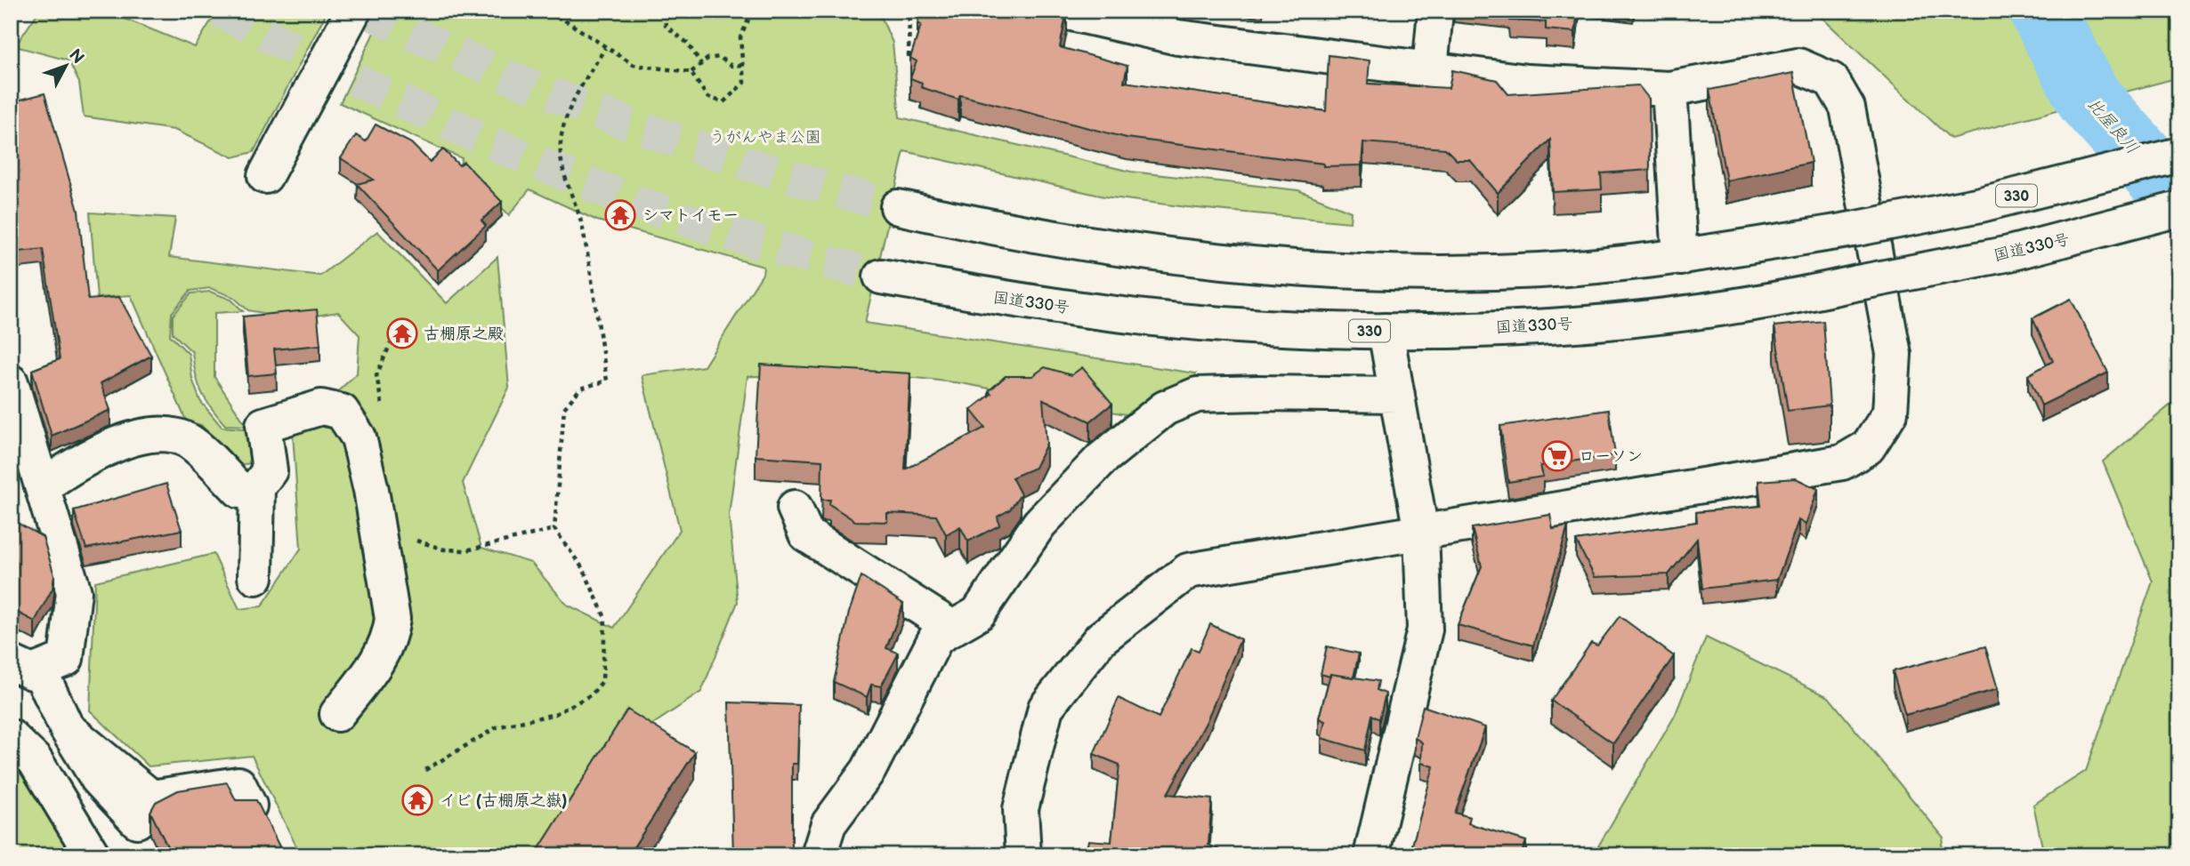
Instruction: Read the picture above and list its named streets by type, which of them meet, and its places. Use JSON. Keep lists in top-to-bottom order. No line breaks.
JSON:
{"streets":{"main road":["330","国道330号"]},"water":["比屋良川"],"parks":["うがんやま公園"],"places":{"temple":["シマトイモー","古棚原之殿","イビ (古棚原之嶽)"],"supermarket":["ローソン"]},"north":"top right"}
